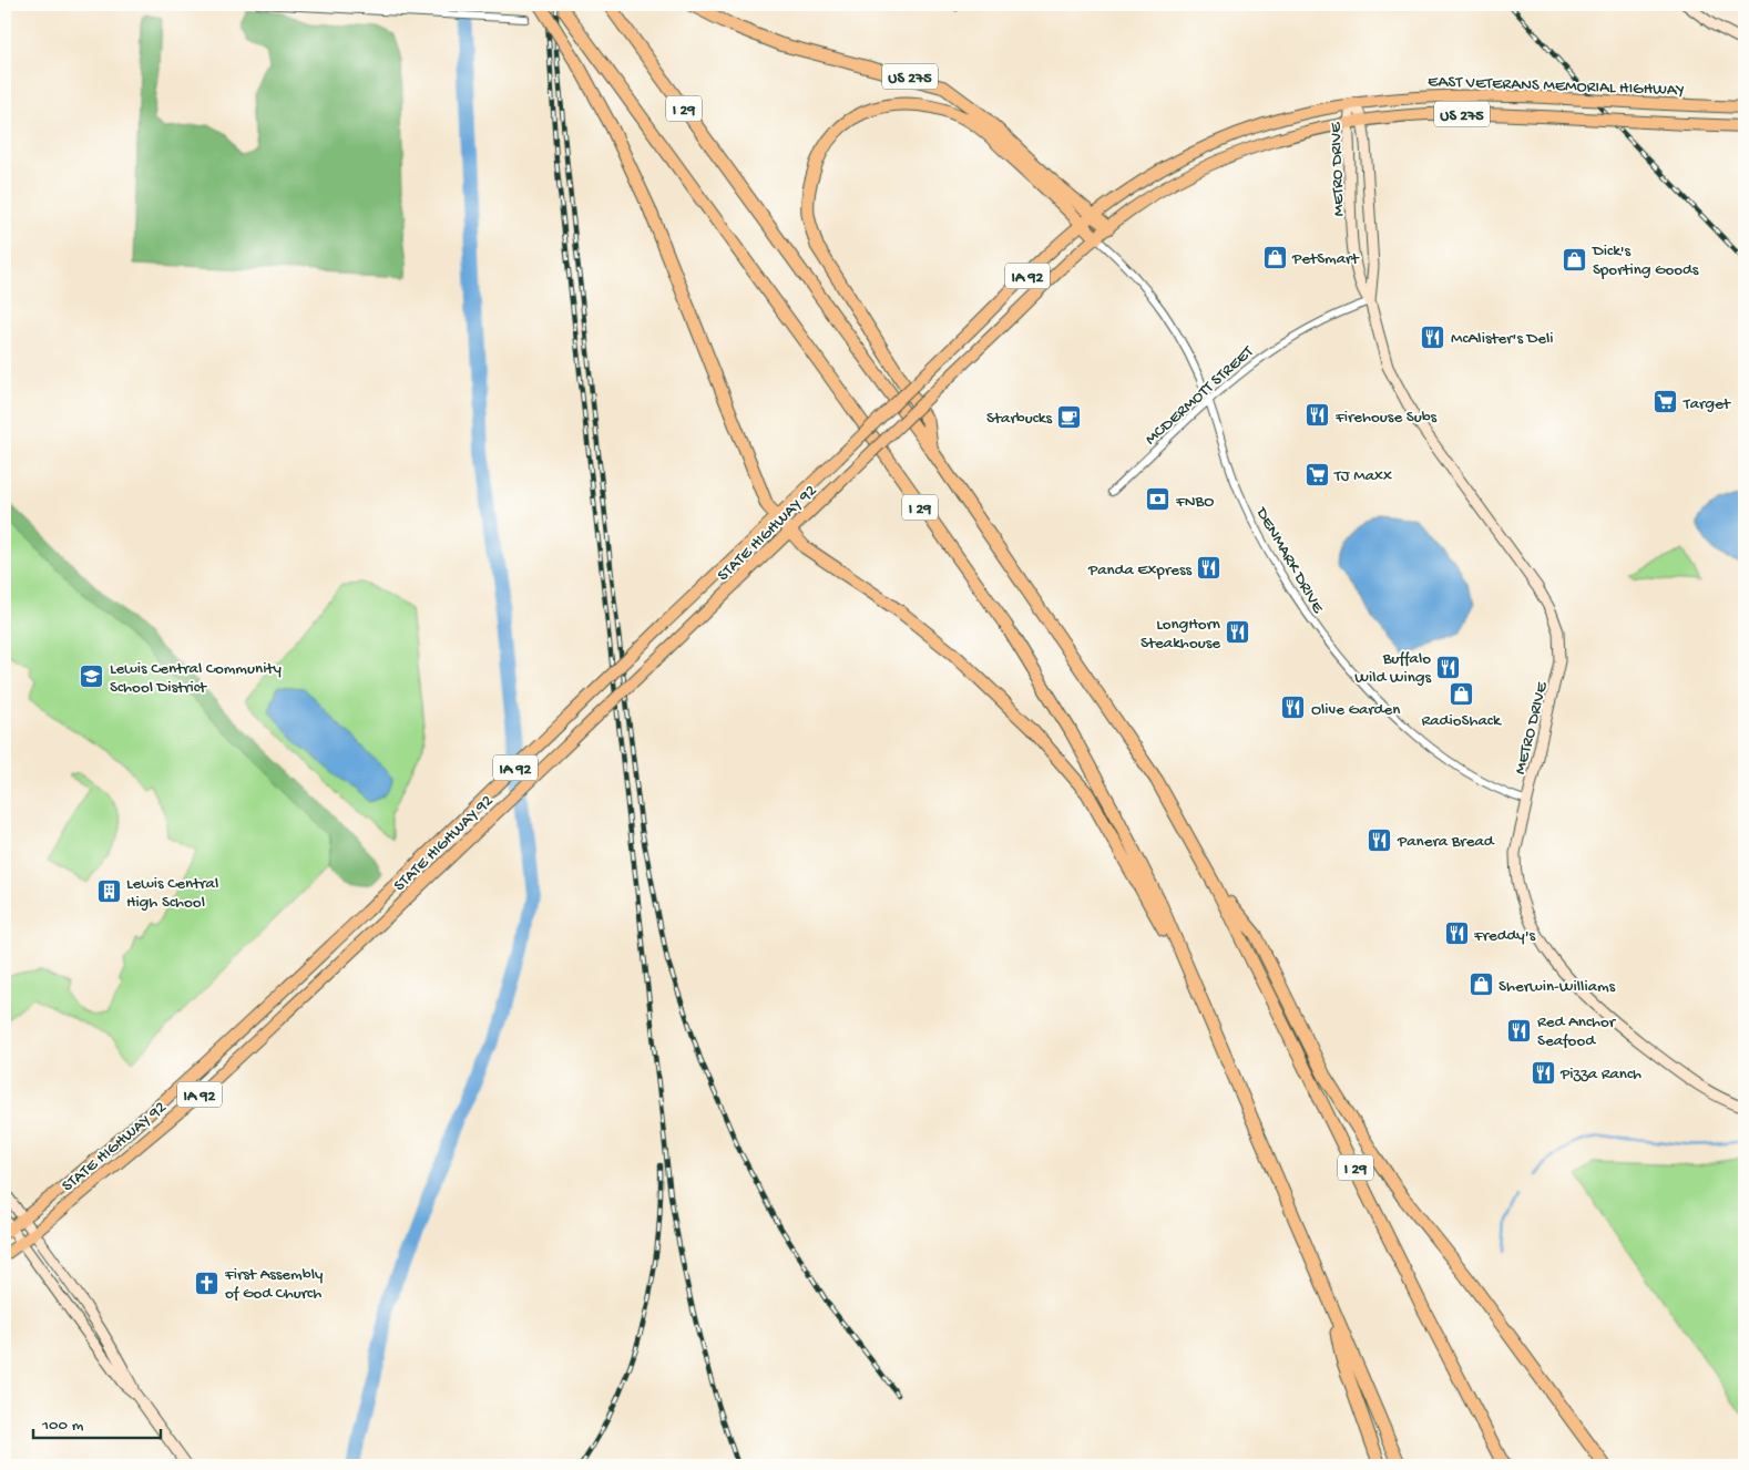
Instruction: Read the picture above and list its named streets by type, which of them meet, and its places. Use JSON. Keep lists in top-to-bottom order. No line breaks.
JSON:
{"streets":{"highway":["US 275","I 29"],"main road":["EAST VETERANS MEMORIAL HIGHWAY","IA 92","STATE HIGHWAY 92"],"street":["METRO DRIVE","MCDERMOTT STREET","DENMARK DRIVE"]},"crossings":[["US 275","EAST VETERANS MEMORIAL HIGHWAY"],["EAST VETERANS MEMORIAL HIGHWAY","METRO DRIVE"],["EAST VETERANS MEMORIAL HIGHWAY","STATE HIGHWAY 92"],["EAST VETERANS MEMORIAL HIGHWAY","DENMARK DRIVE"],["METRO DRIVE","MCDERMOTT STREET"],["METRO DRIVE","DENMARK DRIVE"],["MCDERMOTT STREET","DENMARK DRIVE"]],"places":{"shop":["PetSmart","Dick's Sporting Goods","RadioShack","Sherwin-Williams"],"restaurant":["McAlister's Deli","Firehouse Subs","Panda Express","LongHorn Steakhouse","Buffalo Wild Wings","Olive Garden","Panera Bread","Freddy's","Red Anchor Seafood","Pizza Ranch"],"supermarket":["Target","TJ Maxx"],"cafe":["Starbucks"],"bank":["FNBO"],"school or university":["Lewis Central Community School District"],"building":["Lewis Central High School"],"church":["First Assembly of God Church"]},"scale_bar":"100 m"}
